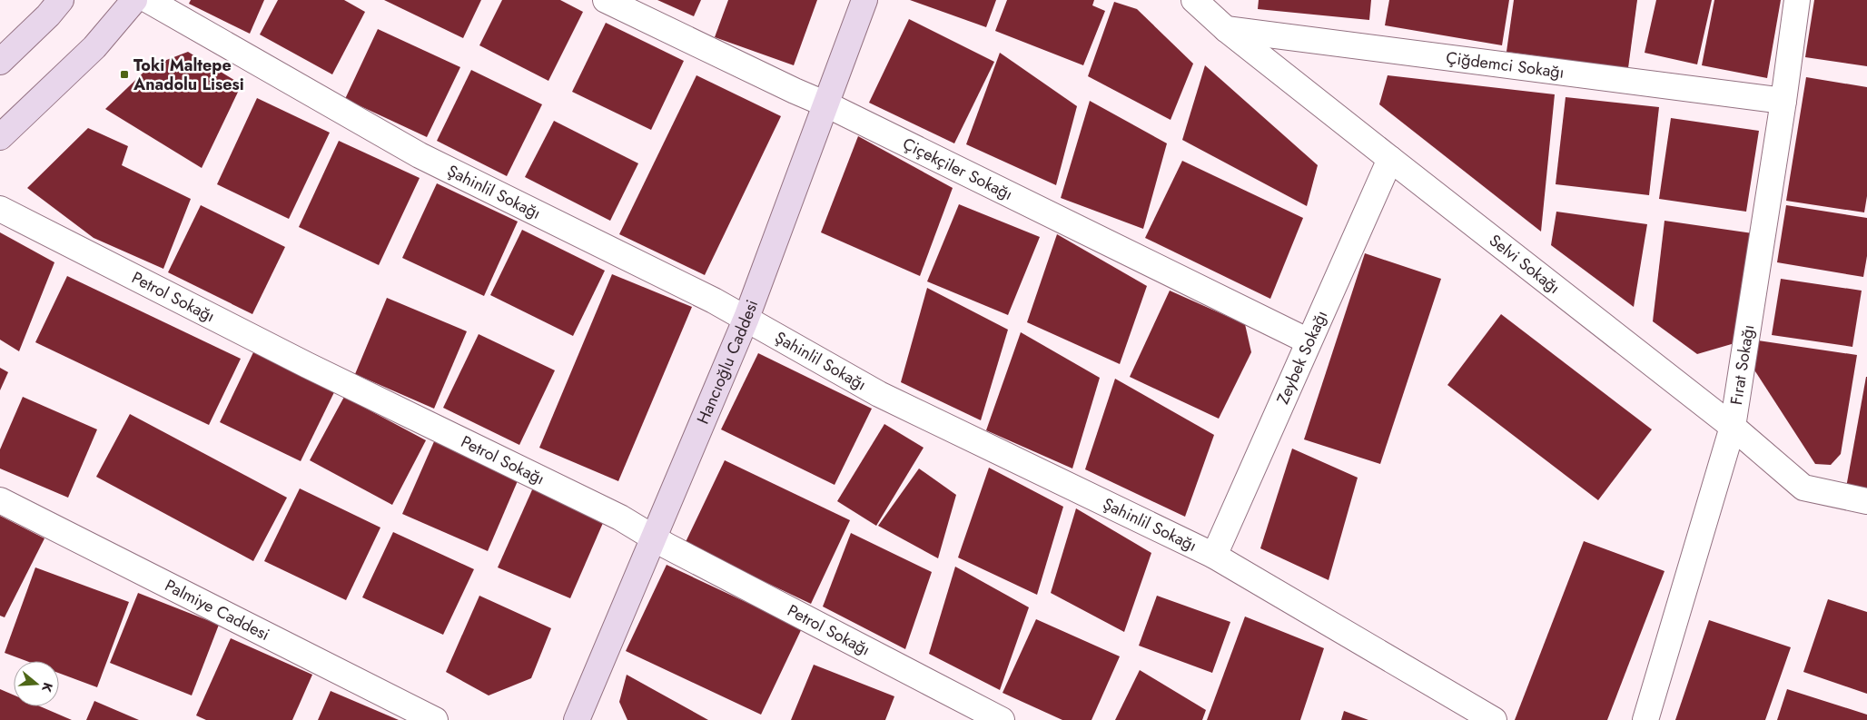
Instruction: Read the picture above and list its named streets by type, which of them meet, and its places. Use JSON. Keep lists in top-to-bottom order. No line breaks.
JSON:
{"streets":{"street":["Çiğdemci Sokağı","Çiçekçiler Sokağı","Şahinlil Sokağı","Selvi Sokağı","Petrol Sokağı","Zeybek Sokağı","Hancıoğlu Caddesi","Fırat Sokağı","Palmiye Caddesi"]},"crossings":[["Çiğdemci Sokağı","Selvi Sokağı"],["Çiğdemci Sokağı","Fırat Sokağı"],["Çiçekçiler Sokağı","Zeybek Sokağı"],["Çiçekçiler Sokağı","Hancıoğlu Caddesi"],["Şahinlil Sokağı","Zeybek Sokağı"],["Şahinlil Sokağı","Hancıoğlu Caddesi"],["Selvi Sokağı","Zeybek Sokağı"],["Selvi Sokağı","Fırat Sokağı"],["Petrol Sokağı","Hancıoğlu Caddesi"]],"places":{"transit":["Toki Maltepe Anadolu Lisesi"]},"north":"right"}
